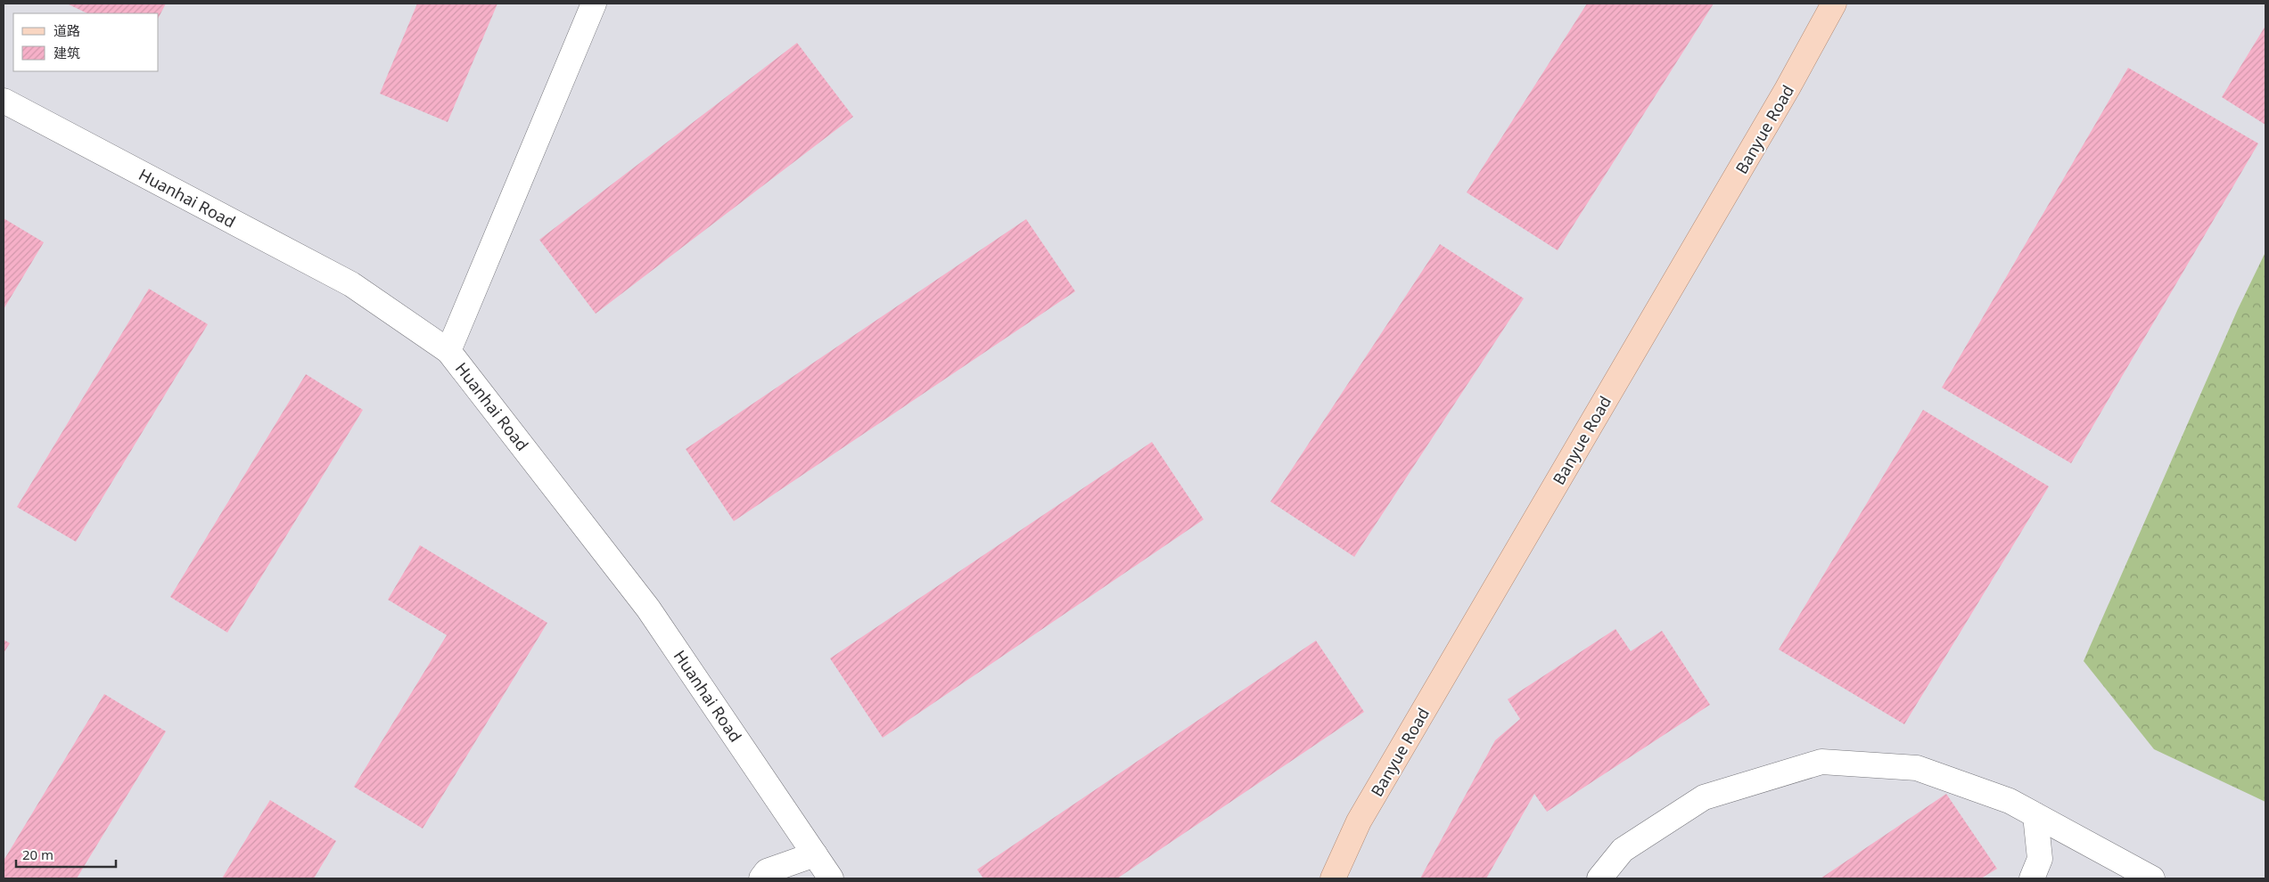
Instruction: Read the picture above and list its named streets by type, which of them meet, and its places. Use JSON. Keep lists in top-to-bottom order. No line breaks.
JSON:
{"streets":{"main road":["Banyue Road"],"street":["Huanhai Road"]},"legend":["道路","建筑"],"scale_bar":"20 m"}
